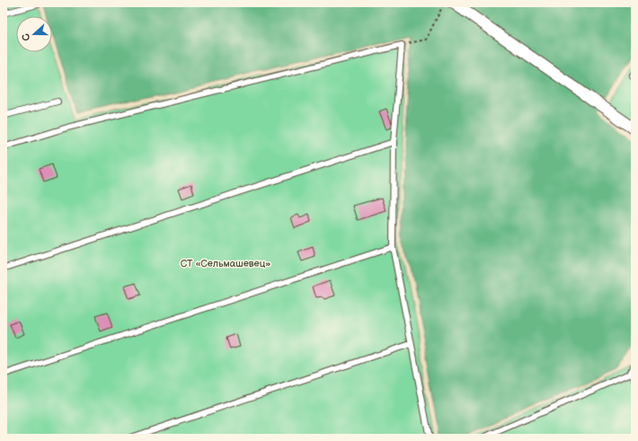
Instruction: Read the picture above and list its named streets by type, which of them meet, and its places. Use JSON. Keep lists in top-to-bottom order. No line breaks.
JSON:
{"parks":["СТ «Сельмашевец»"],"north":"left"}
